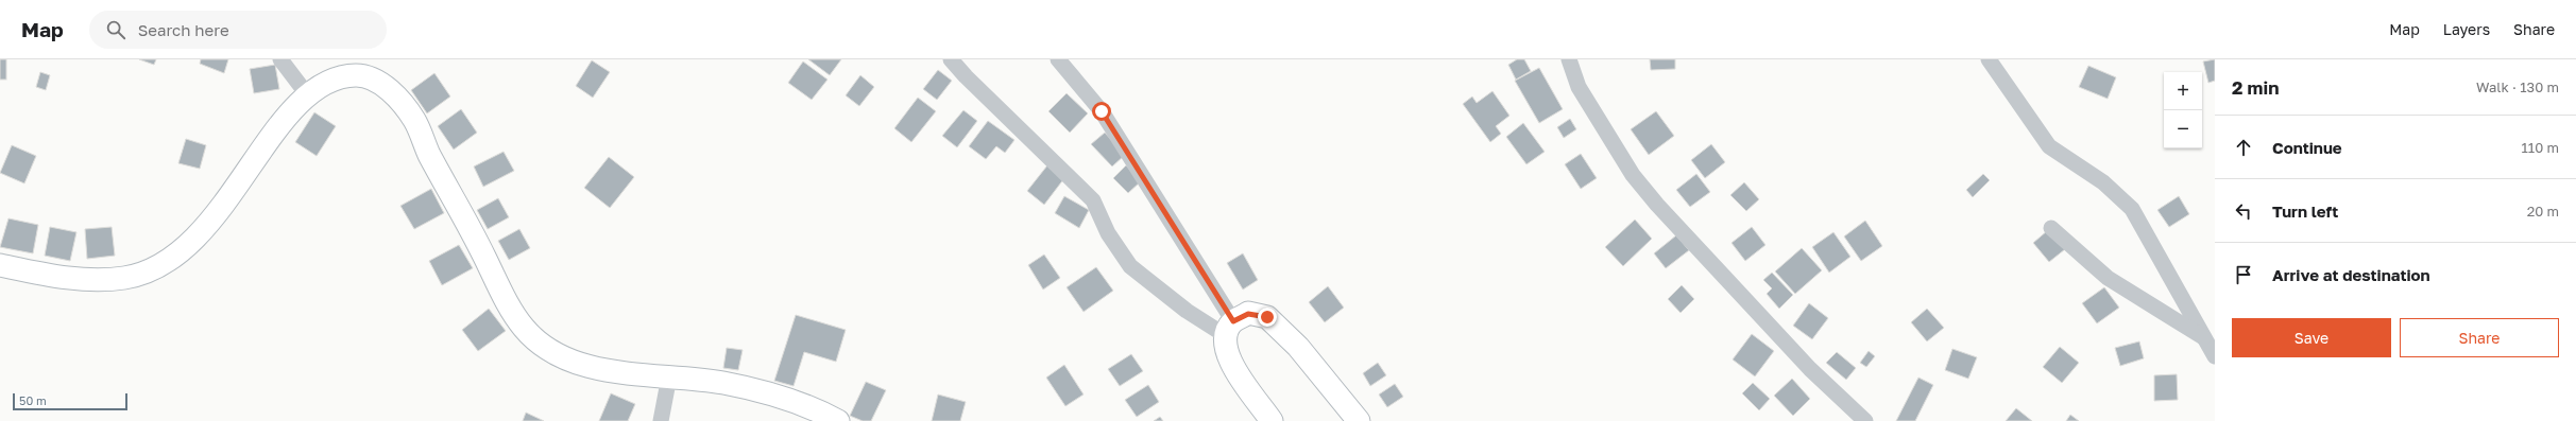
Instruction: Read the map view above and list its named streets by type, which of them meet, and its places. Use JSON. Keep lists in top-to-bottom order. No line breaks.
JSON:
{"scale_bar":"50 m","page":{"header":"Map","search":"Search here","nav":["Map","Layers","Share"],"heading":["2 min","Walk · 130 m"],"map_buttons":["+","−"],"list":[["Continue","110 m"],["Turn left","20 m"],"Arrive at destination"],"buttons":["Save","Share"],"scale":"50 m"}}
